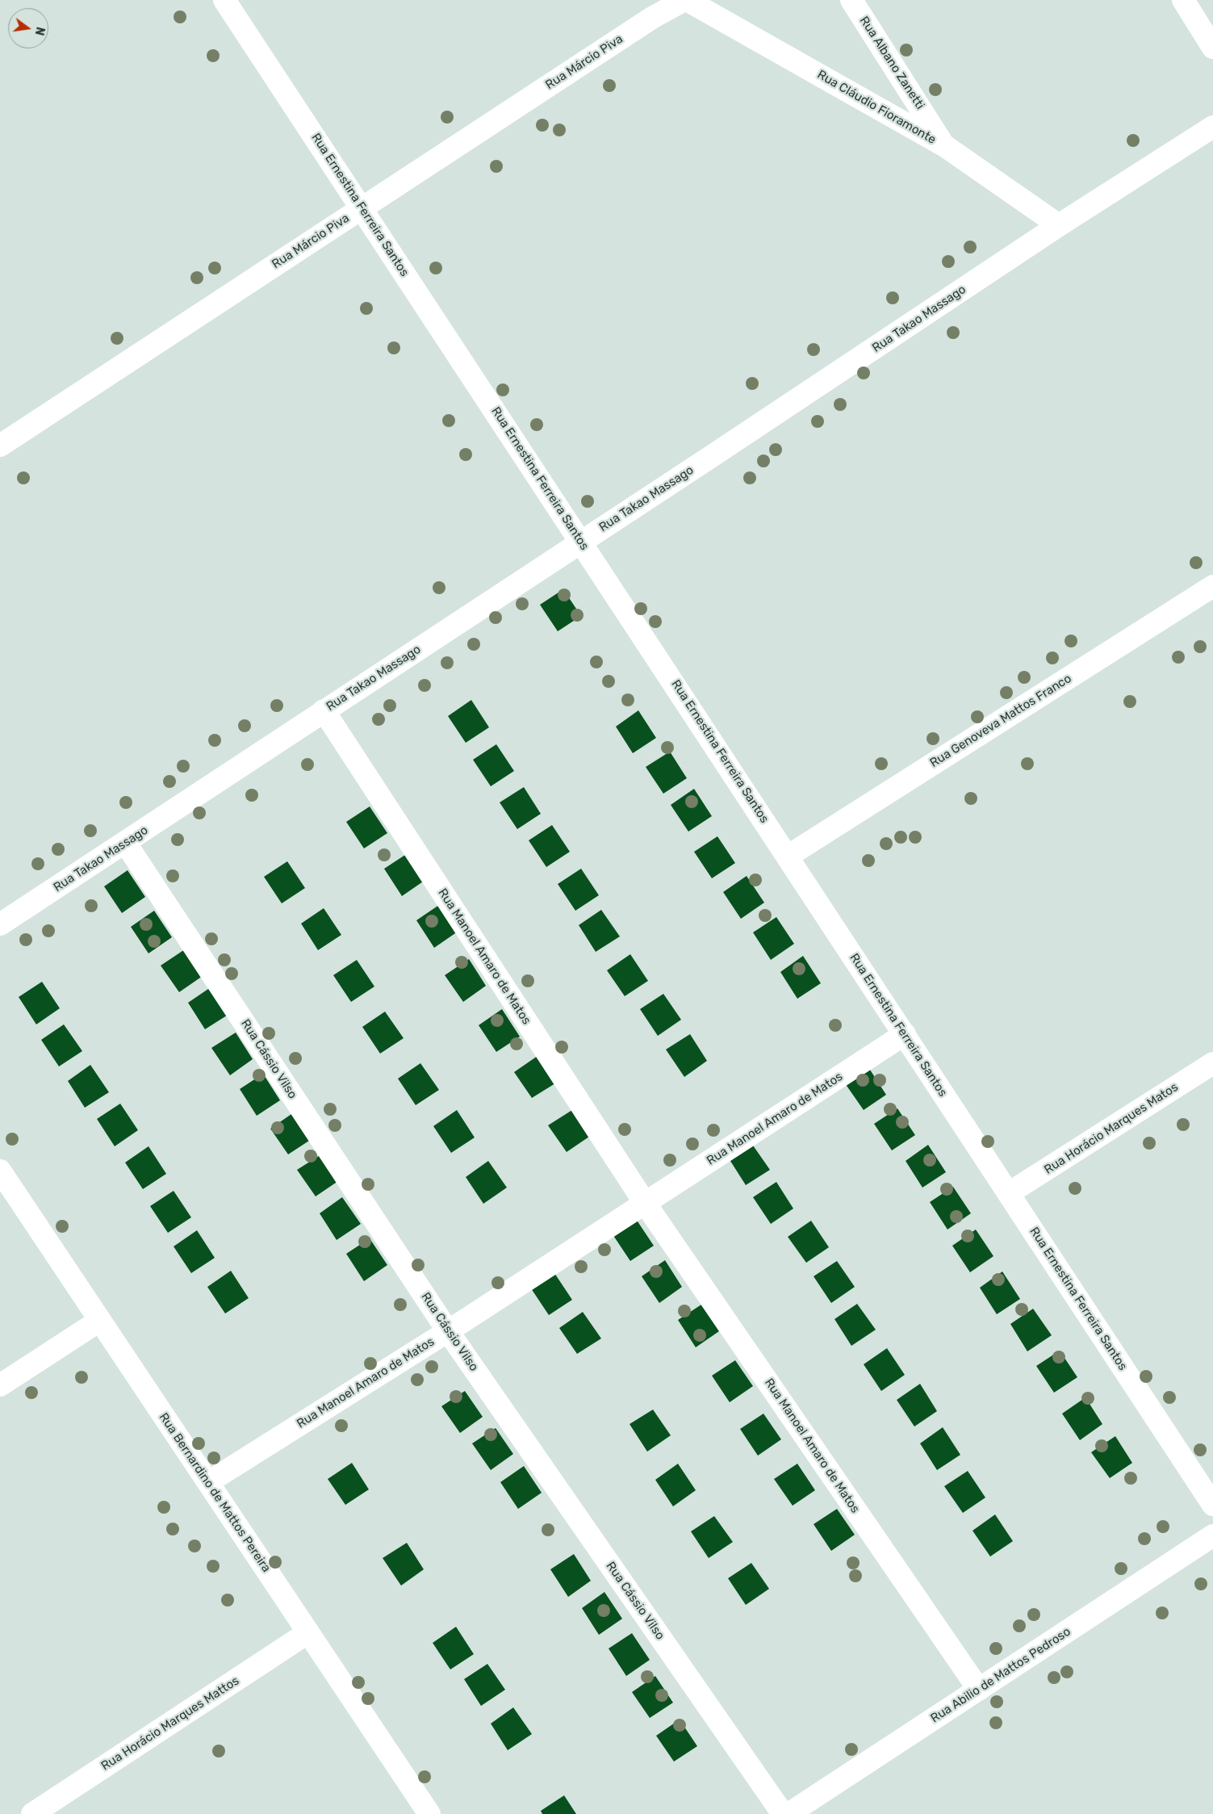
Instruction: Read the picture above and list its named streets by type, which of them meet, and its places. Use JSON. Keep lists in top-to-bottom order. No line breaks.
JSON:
{"streets":{"street":["Rua Márcio Piva","Rua Albano Zanetti","Rua Cláudio Fioramonte","Rua Ernestina Ferreira Santos","Rua Takao Massago","Rua Genoveva Mattos Franco","Rua Manoel Amaro de Matos","Rua Cássio Vilso","Rua Horácio Marques Matos","Rua Bernardino de Mattos Pereira","Rua Abilio de Mattos Pedroso","Rua Horácio Marques Mattos"]},"crossings":[["Rua Márcio Piva","Rua Cláudio Fioramonte"],["Rua Márcio Piva","Rua Ernestina Ferreira Santos"],["Rua Albano Zanetti","Rua Cláudio Fioramonte"],["Rua Cláudio Fioramonte","Rua Takao Massago"],["Rua Ernestina Ferreira Santos","Rua Takao Massago"],["Rua Ernestina Ferreira Santos","Rua Genoveva Mattos Franco"],["Rua Ernestina Ferreira Santos","Rua Manoel Amaro de Matos"],["Rua Ernestina Ferreira Santos","Rua Horácio Marques Matos"],["Rua Takao Massago","Rua Manoel Amaro de Matos"],["Rua Takao Massago","Rua Cássio Vilso"],["Rua Manoel Amaro de Matos","Rua Cássio Vilso"],["Rua Manoel Amaro de Matos","Rua Bernardino de Mattos Pereira"],["Rua Manoel Amaro de Matos","Rua Abilio de Mattos Pedroso"],["Rua Bernardino de Mattos Pereira","Rua Horácio Marques Mattos"]],"north":"right"}
